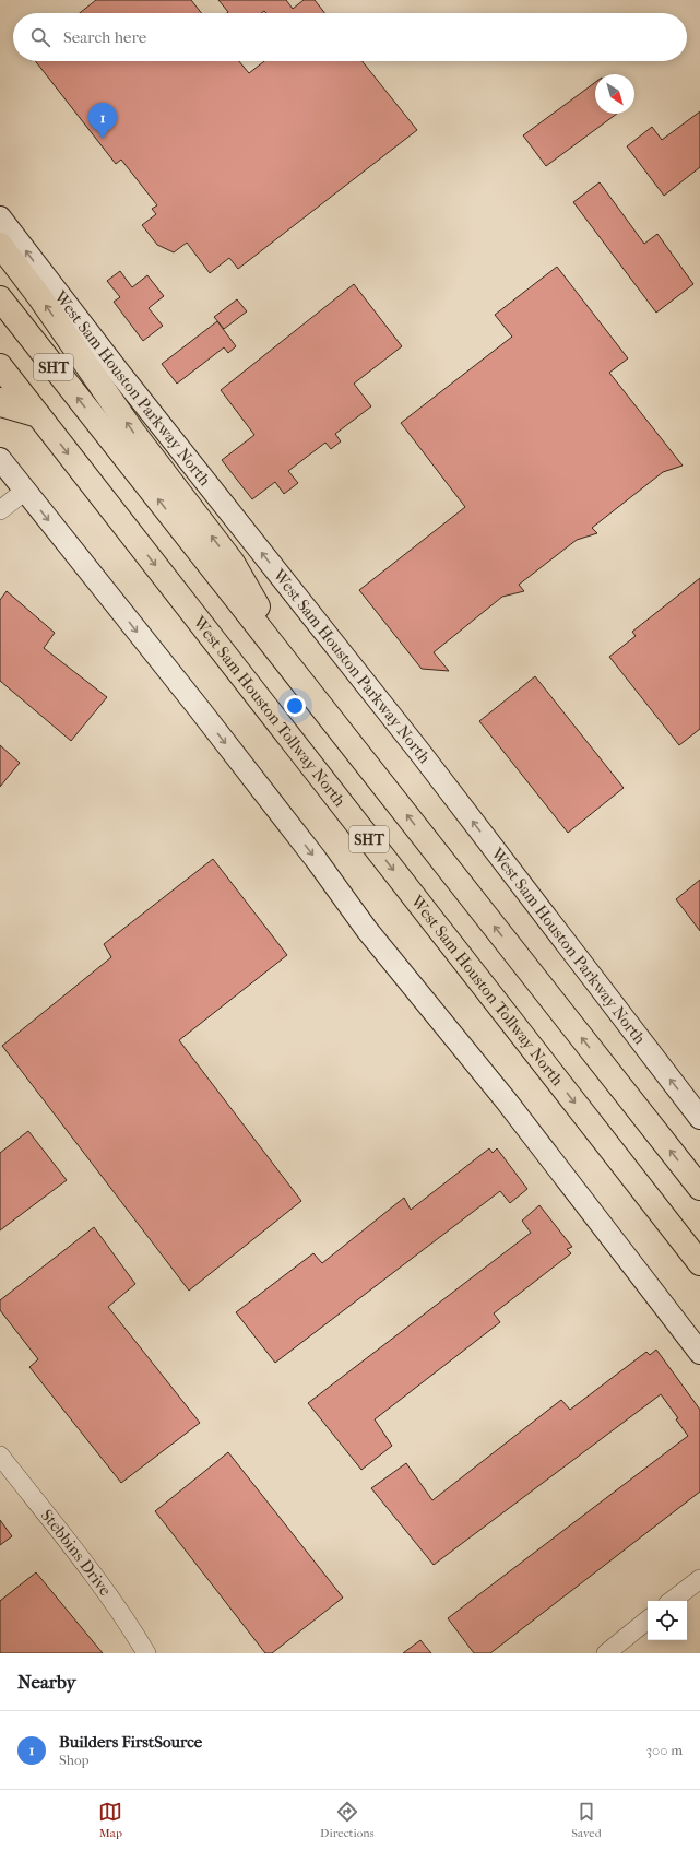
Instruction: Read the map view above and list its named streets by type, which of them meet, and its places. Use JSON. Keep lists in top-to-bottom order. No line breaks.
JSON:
{"streets":{"highway":["SHT","West Sam Houston Tollway North"],"main road":["West Sam Houston Parkway North"],"street":["Stebbins Drive"]},"north":"bottom right","page":{"search":"Search here","pins":"1","heading":"Nearby","list":[{"mark":"1","name":"Builders FirstSource","note":"Shop","value":"300 m"}],"nav":["Map","Directions","Saved"]}}
